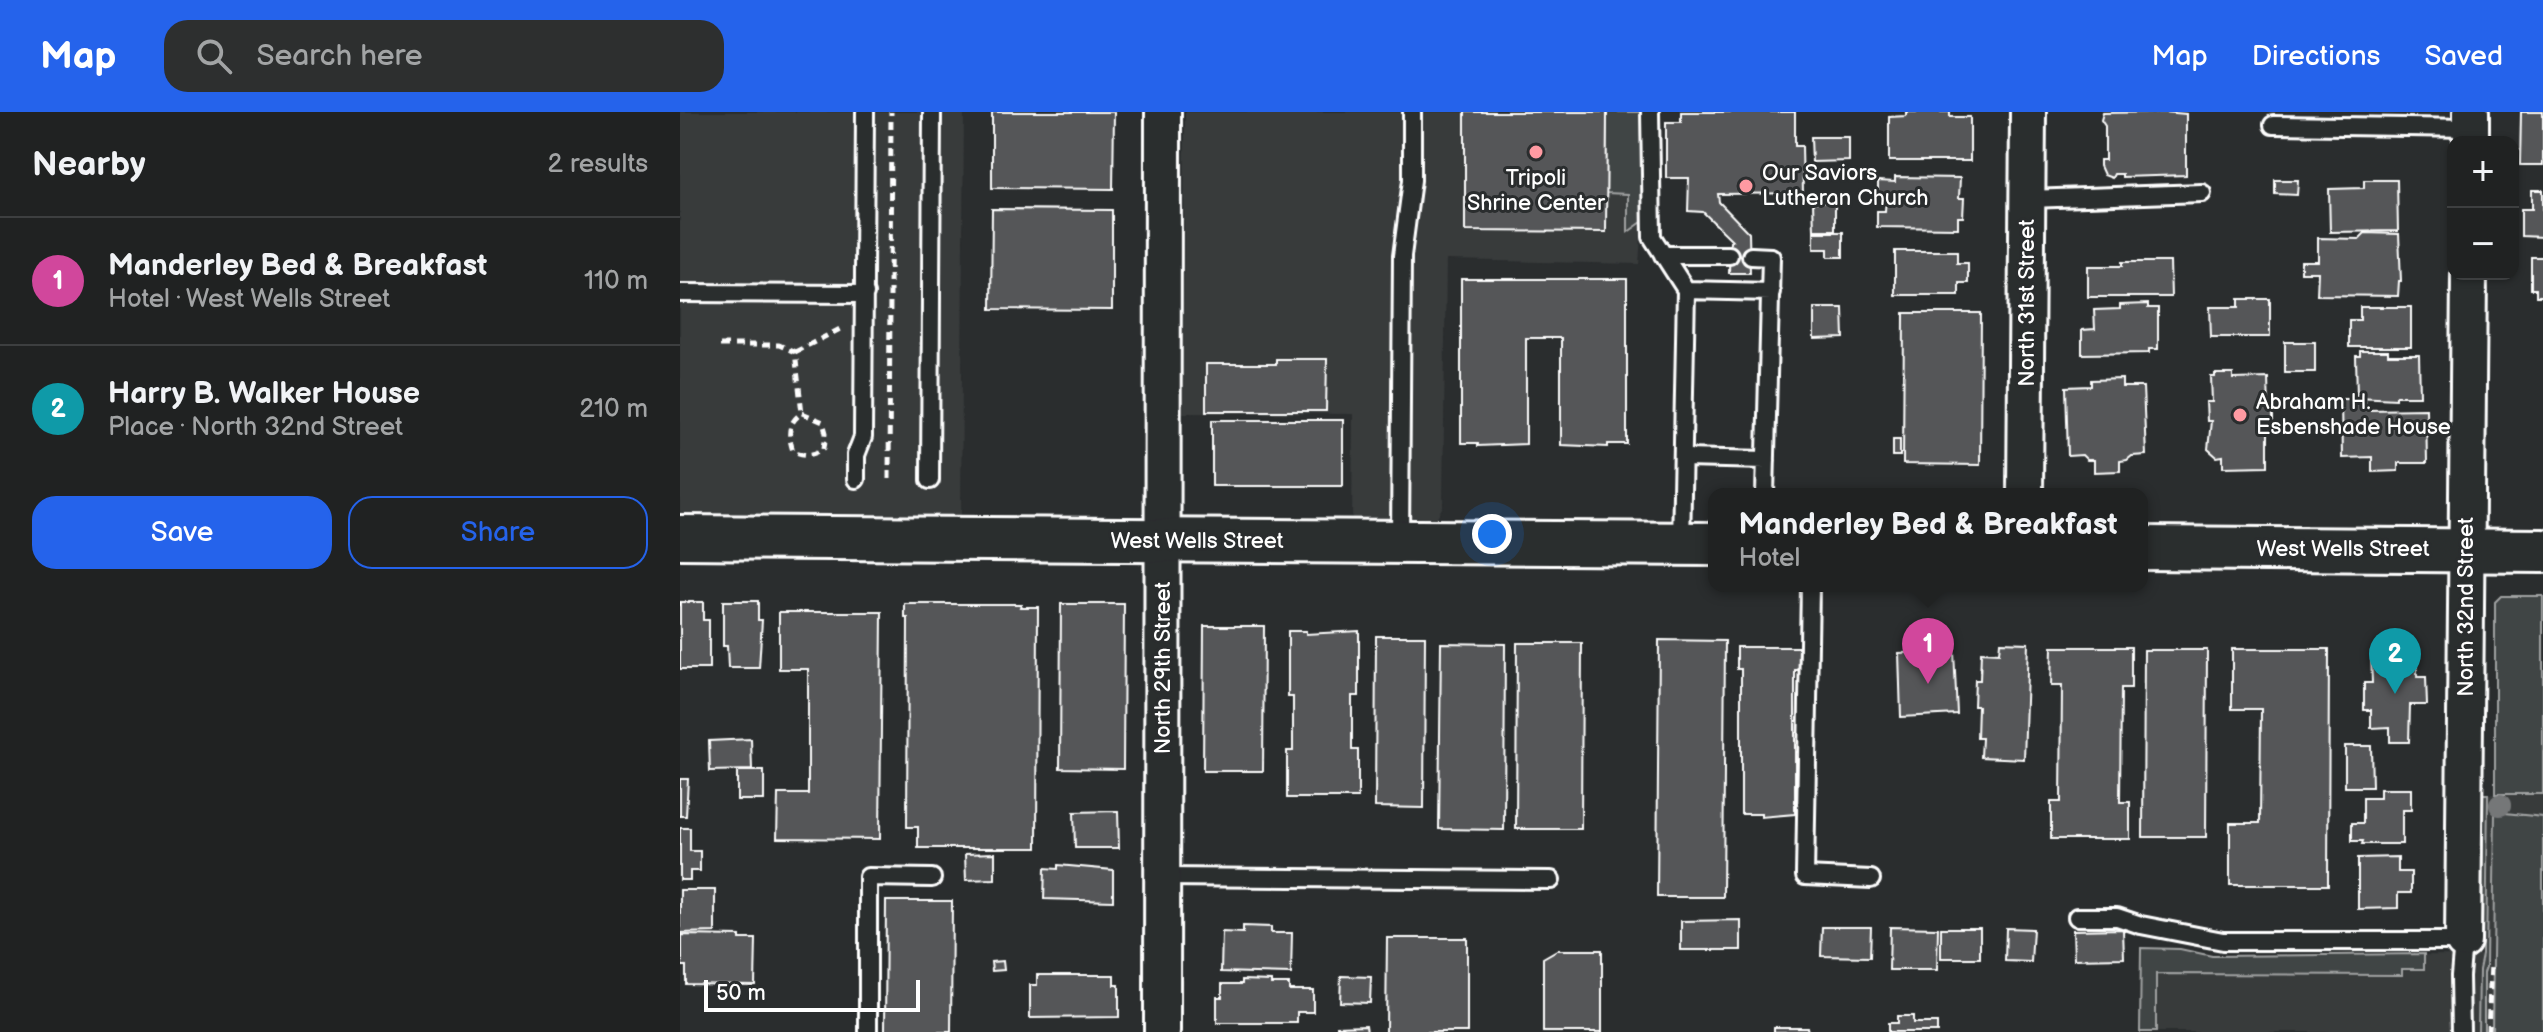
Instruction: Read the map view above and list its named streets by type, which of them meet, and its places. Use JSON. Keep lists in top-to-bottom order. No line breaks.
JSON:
{"streets":{"street":["North 31st Street","West Wells Street","North 32nd Street","North 29th Street"]},"crossings":[["West Wells Street","North 32nd Street"],["West Wells Street","North 29th Street"]],"places":["Tripoli Shrine Center","Our Saviors Lutheran Church","Abraham H. Esbenshade House"],"scale_bar":"50 m","page":{"header":"Map","search":"Search here","nav":["Map","Directions","Saved"],"heading":["Nearby","2 results"],"map_buttons":["+","−"],"list":[{"mark":"1","name":"Manderley Bed & Breakfast","note":"Hotel · West Wells Street","value":"110 m"},{"mark":"2","name":"Harry B. Walker House","note":"Place · North 32nd Street","value":"210 m"}],"buttons":["Save","Share"],"popup":["Manderley Bed & Breakfast","Hotel"],"pins":["1","2"],"scale":"50 m"}}
